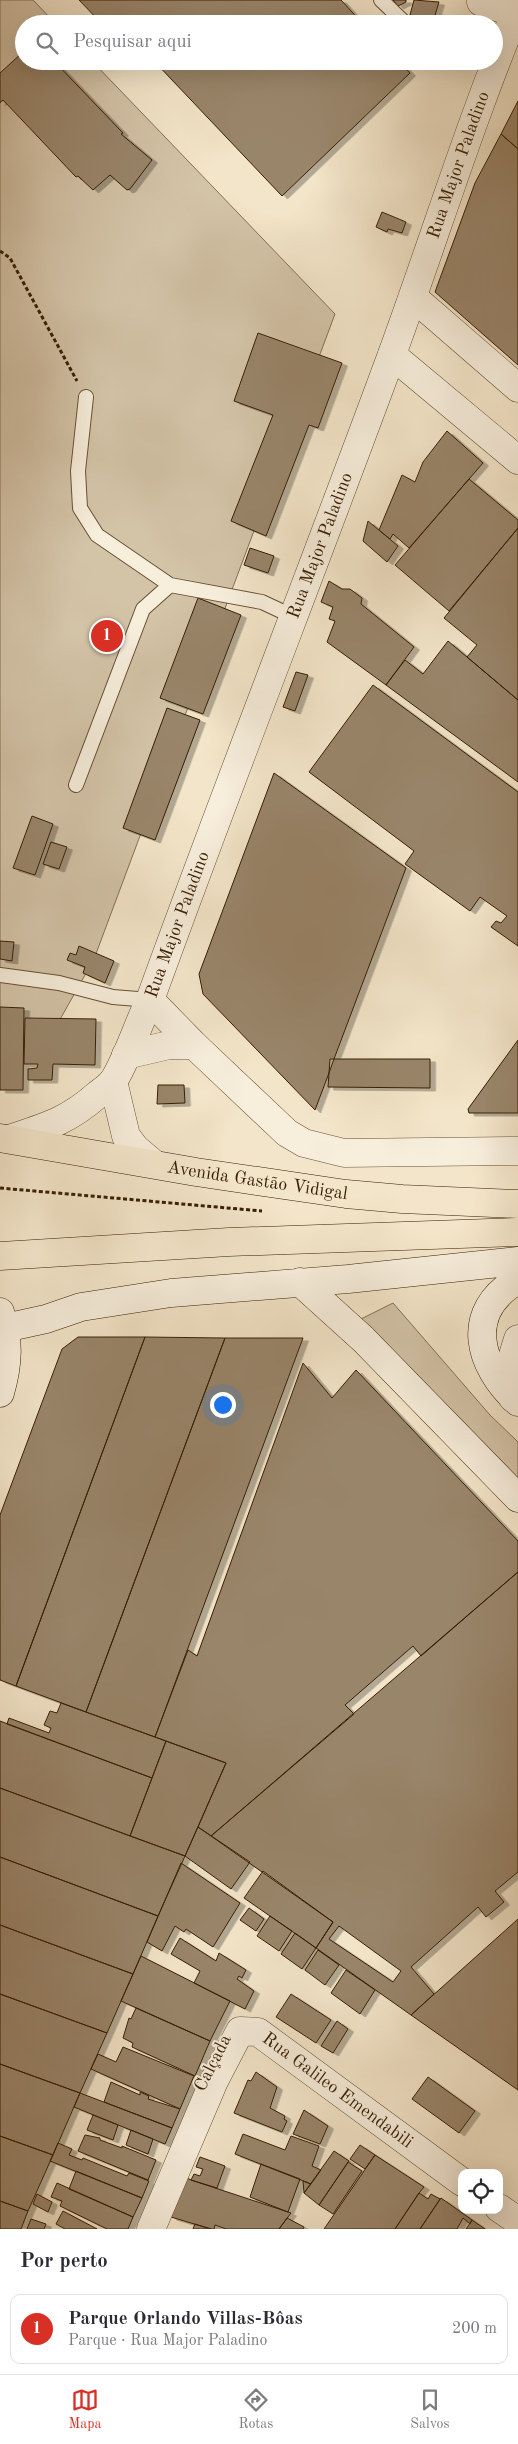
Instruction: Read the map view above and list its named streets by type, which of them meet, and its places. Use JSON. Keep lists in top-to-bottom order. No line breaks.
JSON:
{"streets":{"highway":["Avenida Gastão Vidigal"],"street":["Rua Major Paladino","Rua Galileo Emendabili"]},"crossings":[["Rua Major Paladino","Avenida Gastão Vidigal"]],"page":{"search":"Pesquisar aqui","pins":"1","heading":"Por perto","list":[{"mark":"1","name":"Parque Orlando Villas-Bôas","note":"Parque · Rua Major Paladino","value":"200 m"}],"nav":["Mapa","Rotas","Salvos"]}}
